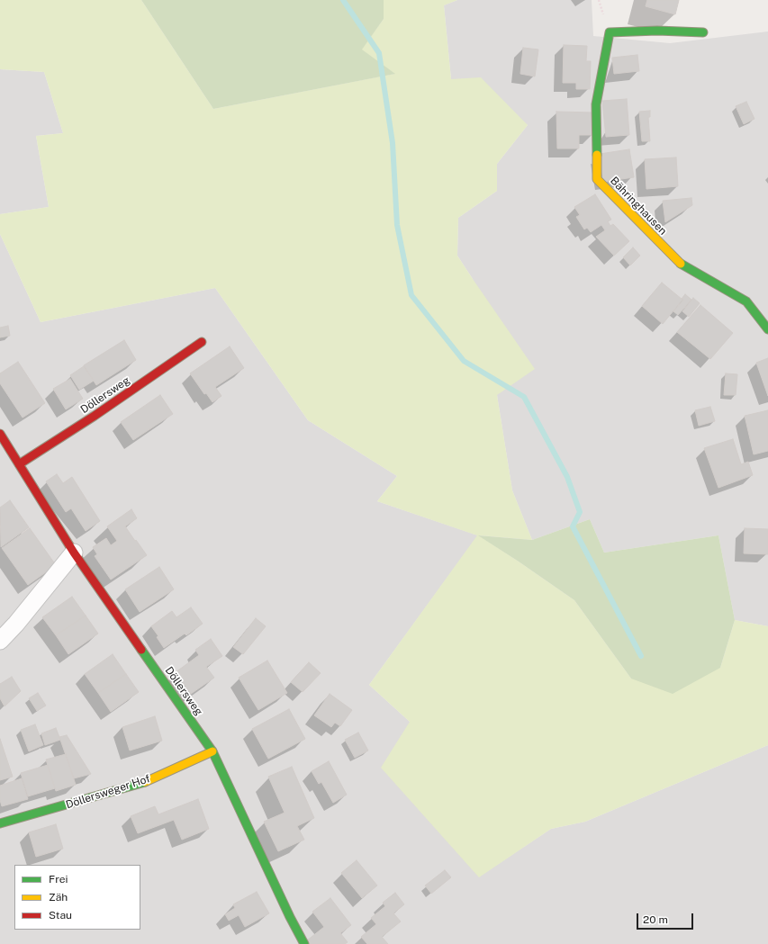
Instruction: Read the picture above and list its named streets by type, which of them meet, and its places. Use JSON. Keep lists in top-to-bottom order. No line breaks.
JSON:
{"streets":{"street":["Bähringhausen","Döllersweg","Döllersweger Hof"]},"crossings":[["Döllersweg","Döllersweger Hof"]],"legend":["Frei","Zäh","Stau"],"scale_bar":"20 m"}
